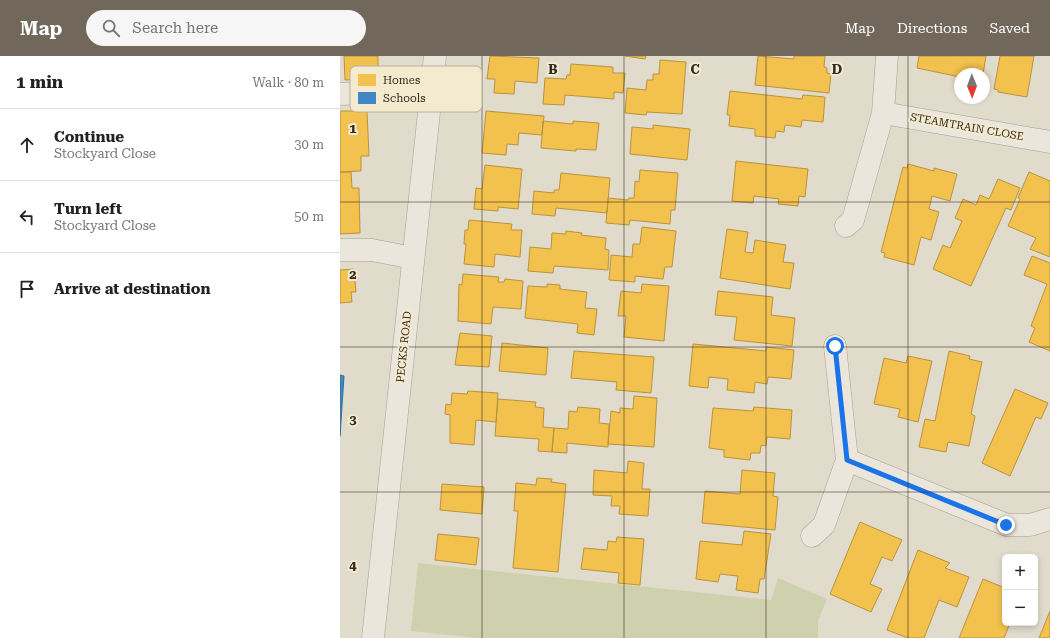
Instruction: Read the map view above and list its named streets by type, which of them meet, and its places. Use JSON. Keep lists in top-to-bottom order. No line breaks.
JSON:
{"streets":{"street":["STEAMTRAIN CLOSE","PECKS ROAD"]},"legend":["Homes","Schools"],"north":"bottom","page":{"header":"Map","search":"Search here","nav":["Map","Directions","Saved"],"heading":["1 min","Walk · 80 m"],"list":[["Continue","Stockyard Close","30 m"],["Turn left","Stockyard Close","50 m"],"Arrive at destination"],"map_buttons":["+","−"]},"grid":{"columns":["B","C","D"],"rows":["1","2","3","4"]}}
